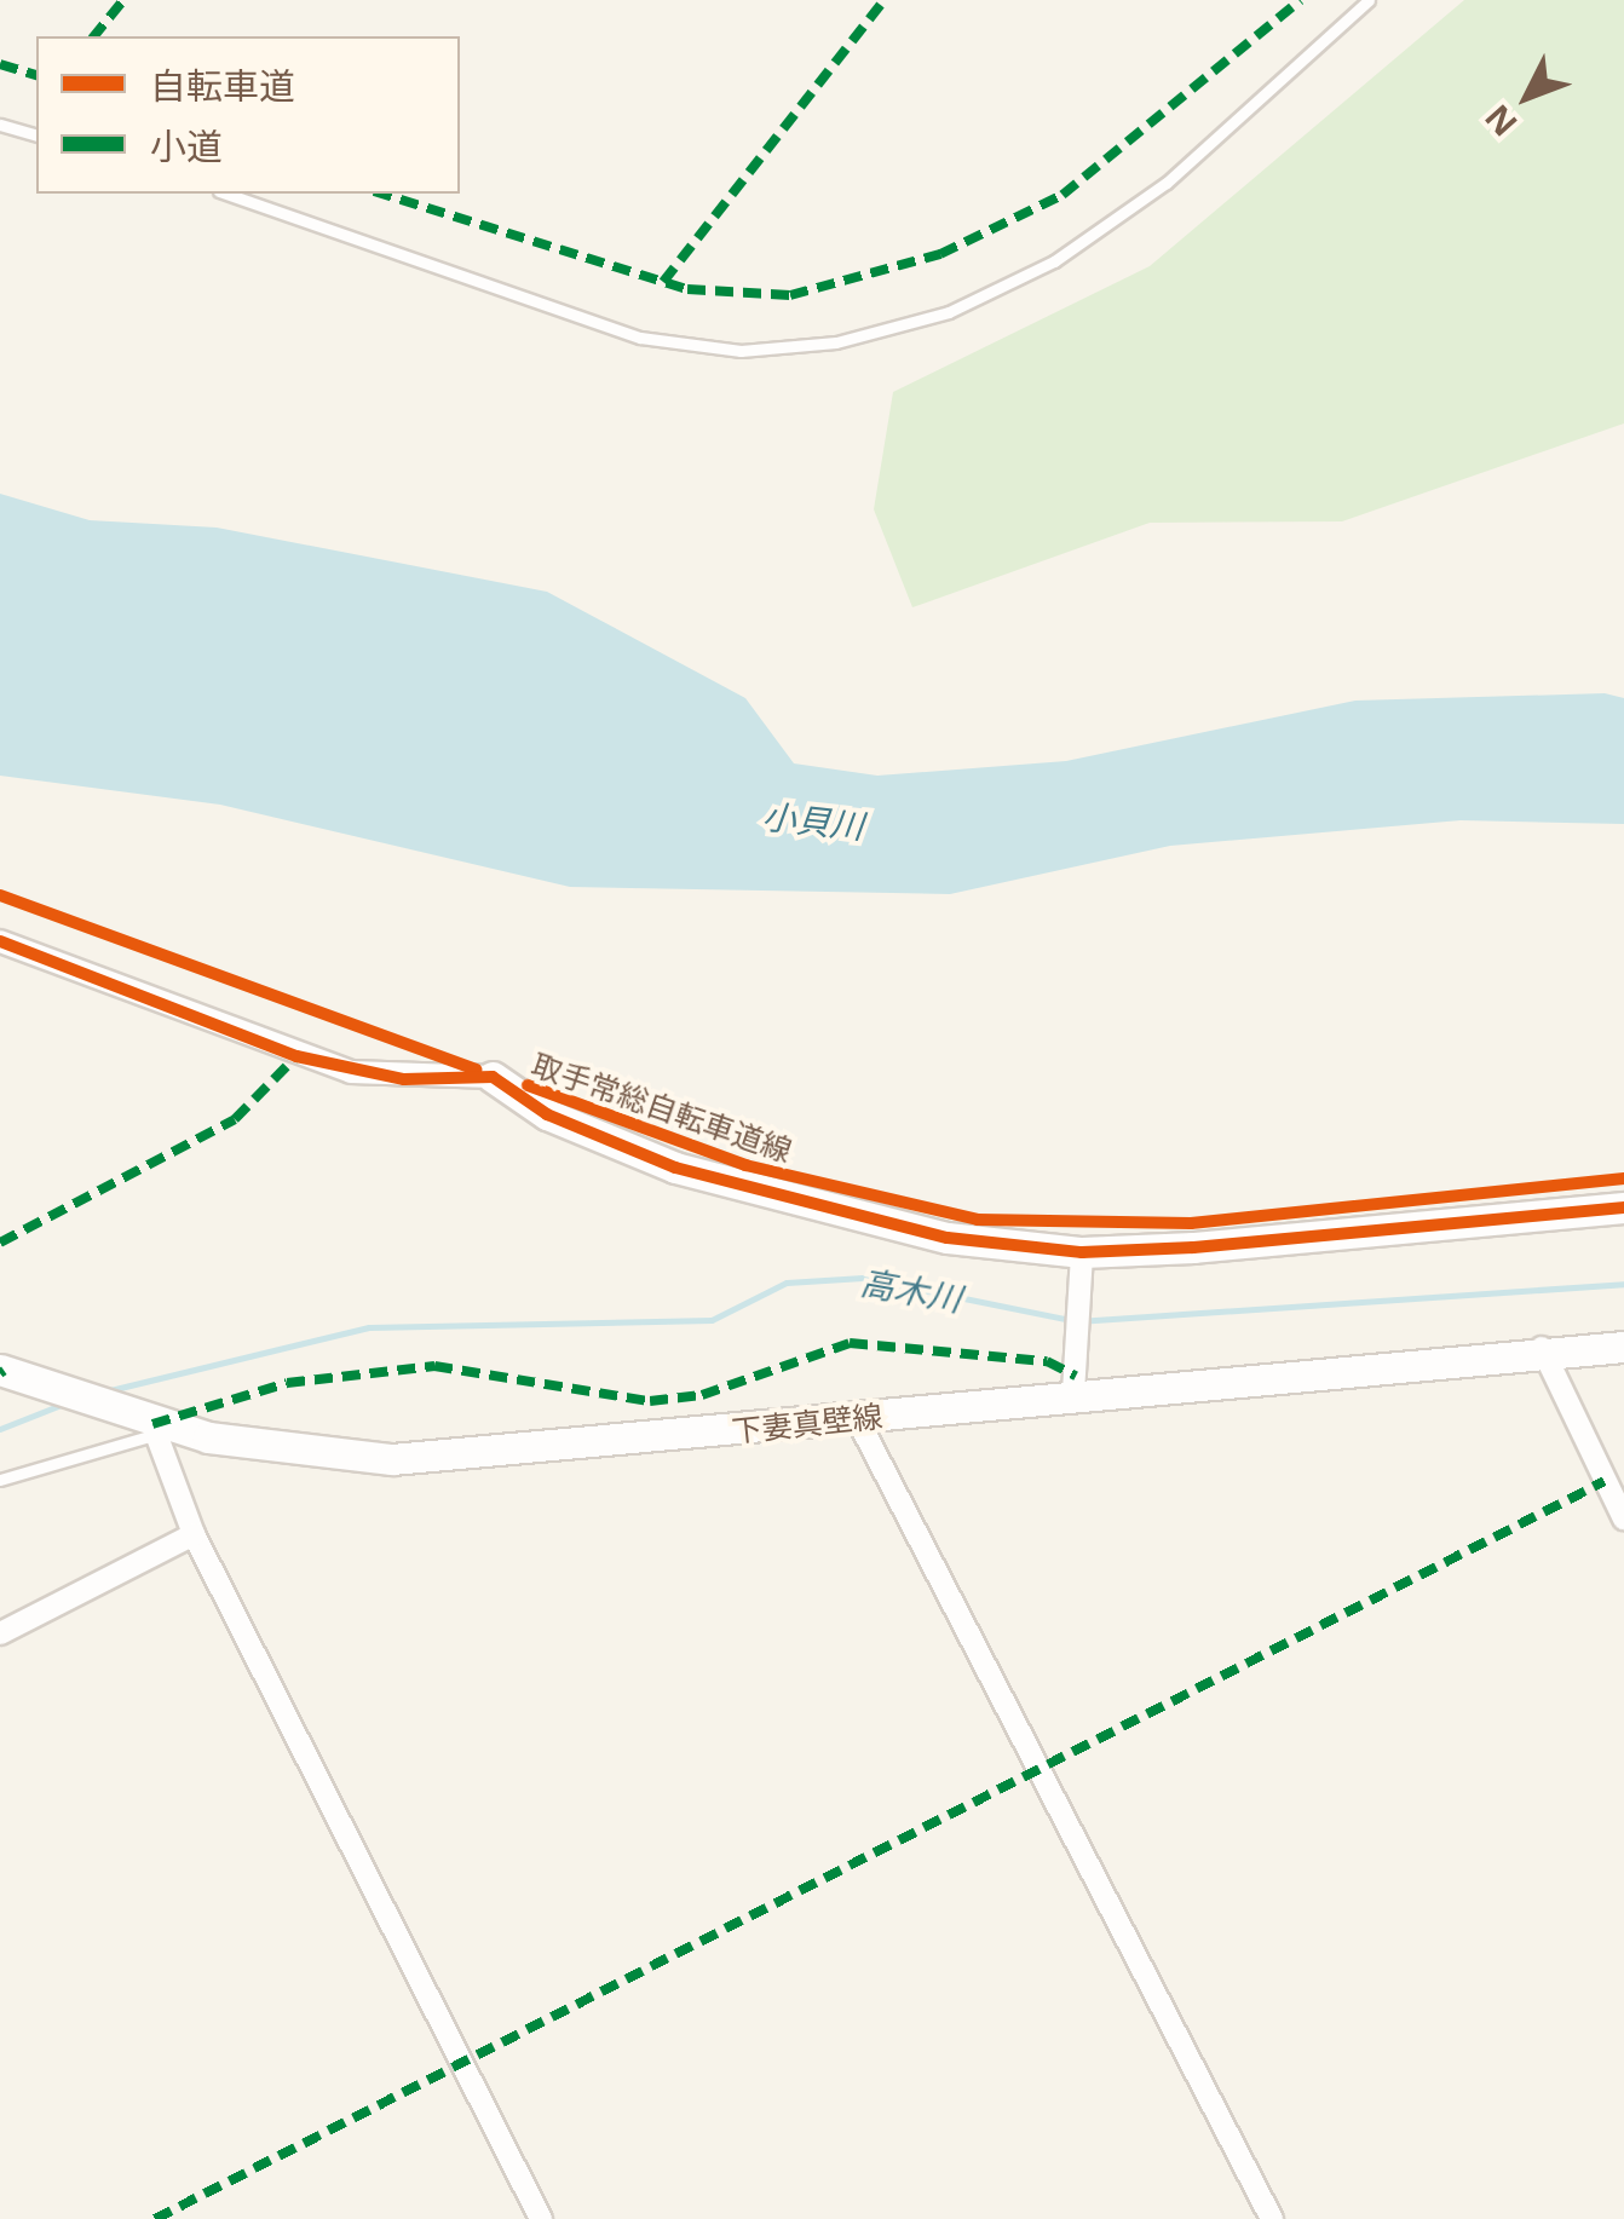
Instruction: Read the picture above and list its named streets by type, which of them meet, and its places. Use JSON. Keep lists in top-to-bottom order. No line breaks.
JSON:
{"streets":{"main road":["下妻真壁線"],"cycle path":["取手常総自転車道線"]},"water":["小貝川","高木川"],"legend":["自転車道","小道"],"north":"bottom left"}
